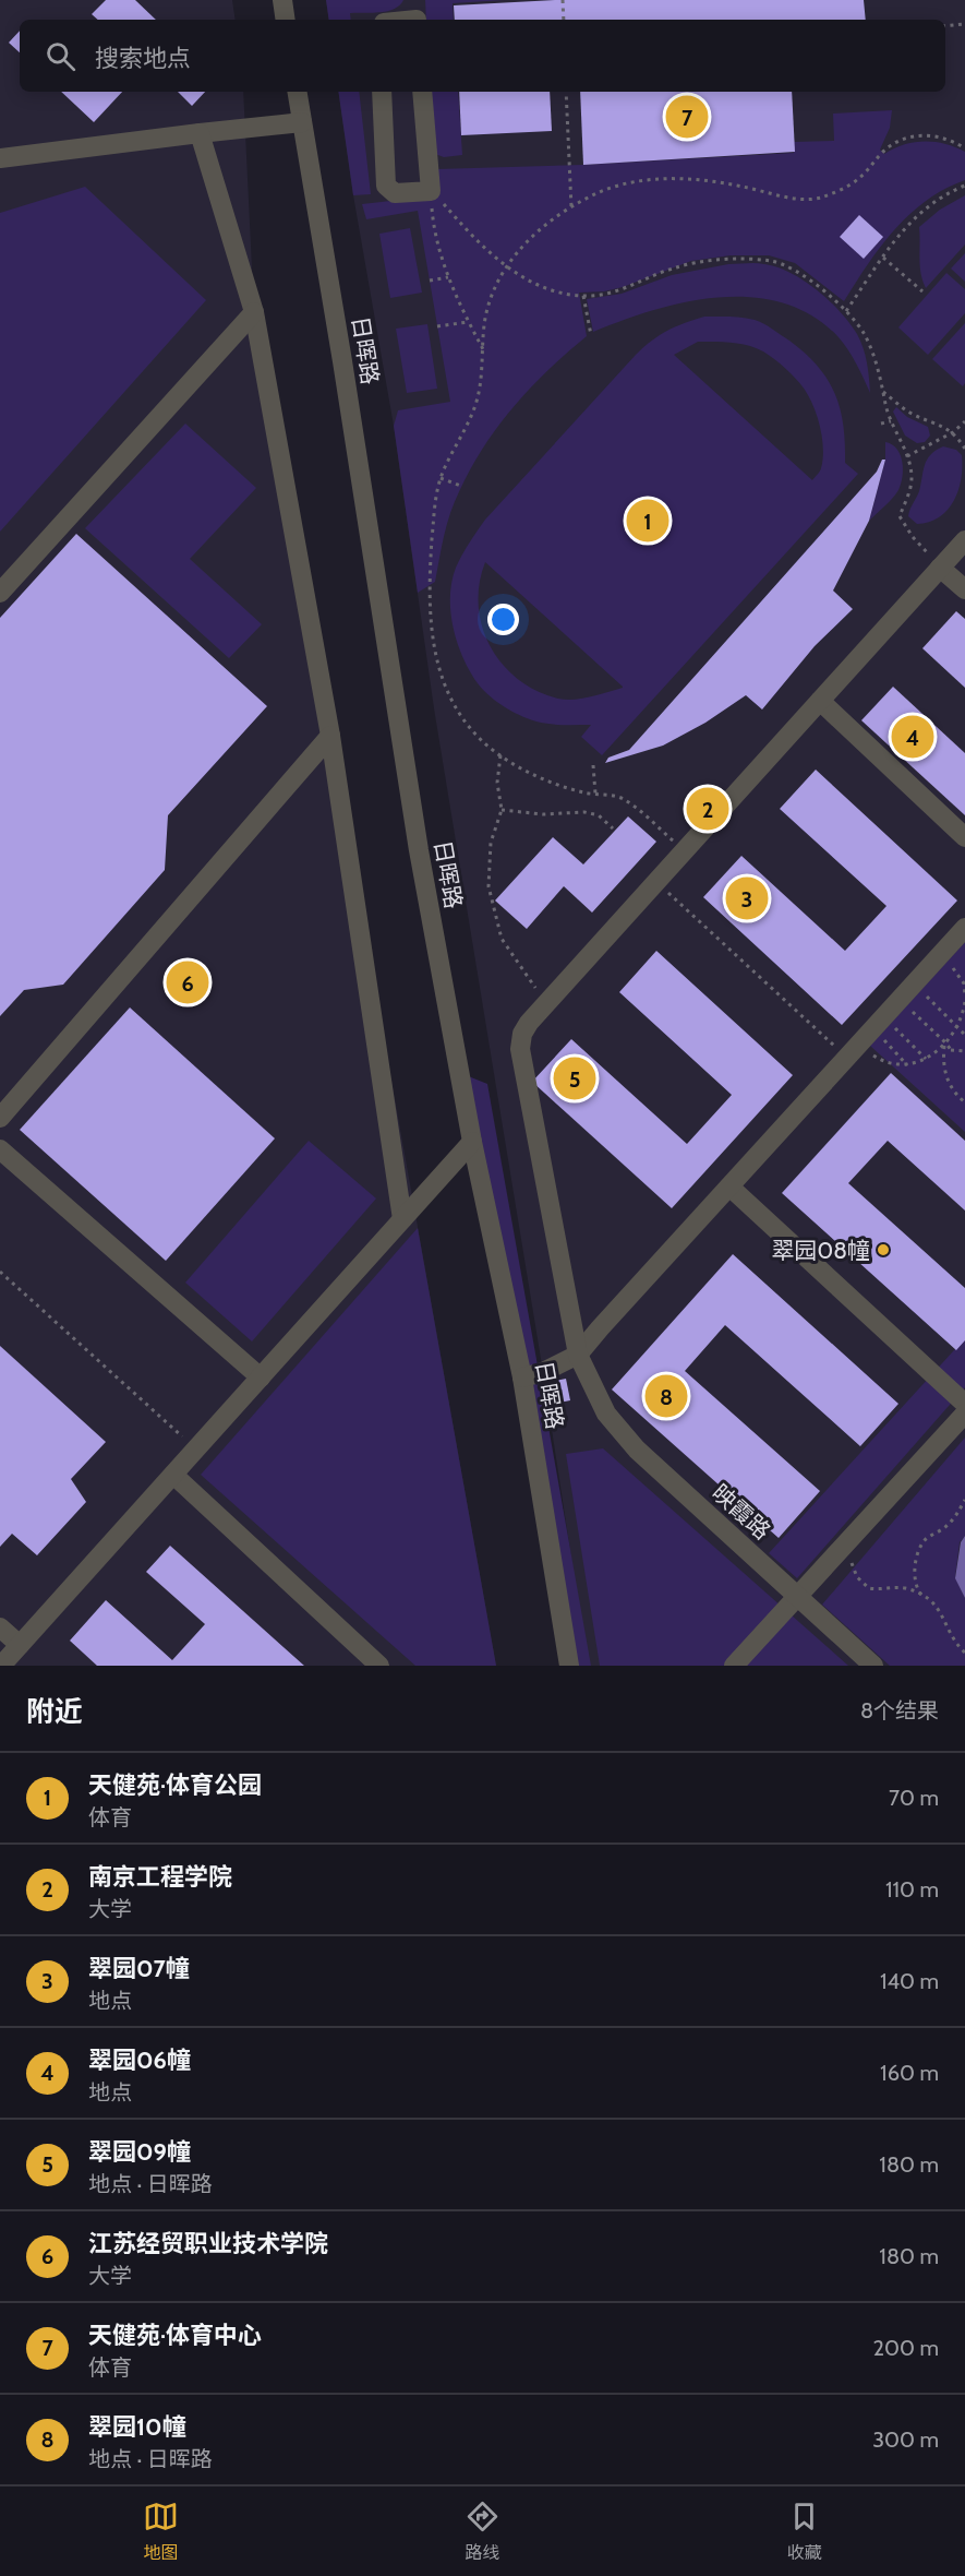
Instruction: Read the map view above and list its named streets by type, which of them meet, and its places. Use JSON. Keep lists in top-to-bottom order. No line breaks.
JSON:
{"streets":{"street":["日晖路","映霞路"]},"places":["翠园08幢"],"page":{"search":"搜索地点","pins":["7","1","4","2","3","6","5","8"],"heading":["附近","8个结果"],"list":[{"mark":"1","name":"天健苑·体育公园","note":"体育","value":"70 m"},{"mark":"2","name":"南京工程学院","note":"大学","value":"110 m"},{"mark":"3","name":"翠园07幢","note":"地点","value":"140 m"},{"mark":"4","name":"翠园06幢","note":"地点","value":"160 m"},{"mark":"5","name":"翠园09幢","note":"地点 · 日晖路","value":"180 m"},{"mark":"6","name":"江苏经贸职业技术学院","note":"大学","value":"180 m"},{"mark":"7","name":"天健苑·体育中心","note":"体育","value":"200 m"},{"mark":"8","name":"翠园10幢","note":"地点 · 日晖路","value":"300 m"}],"nav":["地图","路线","收藏"]}}
